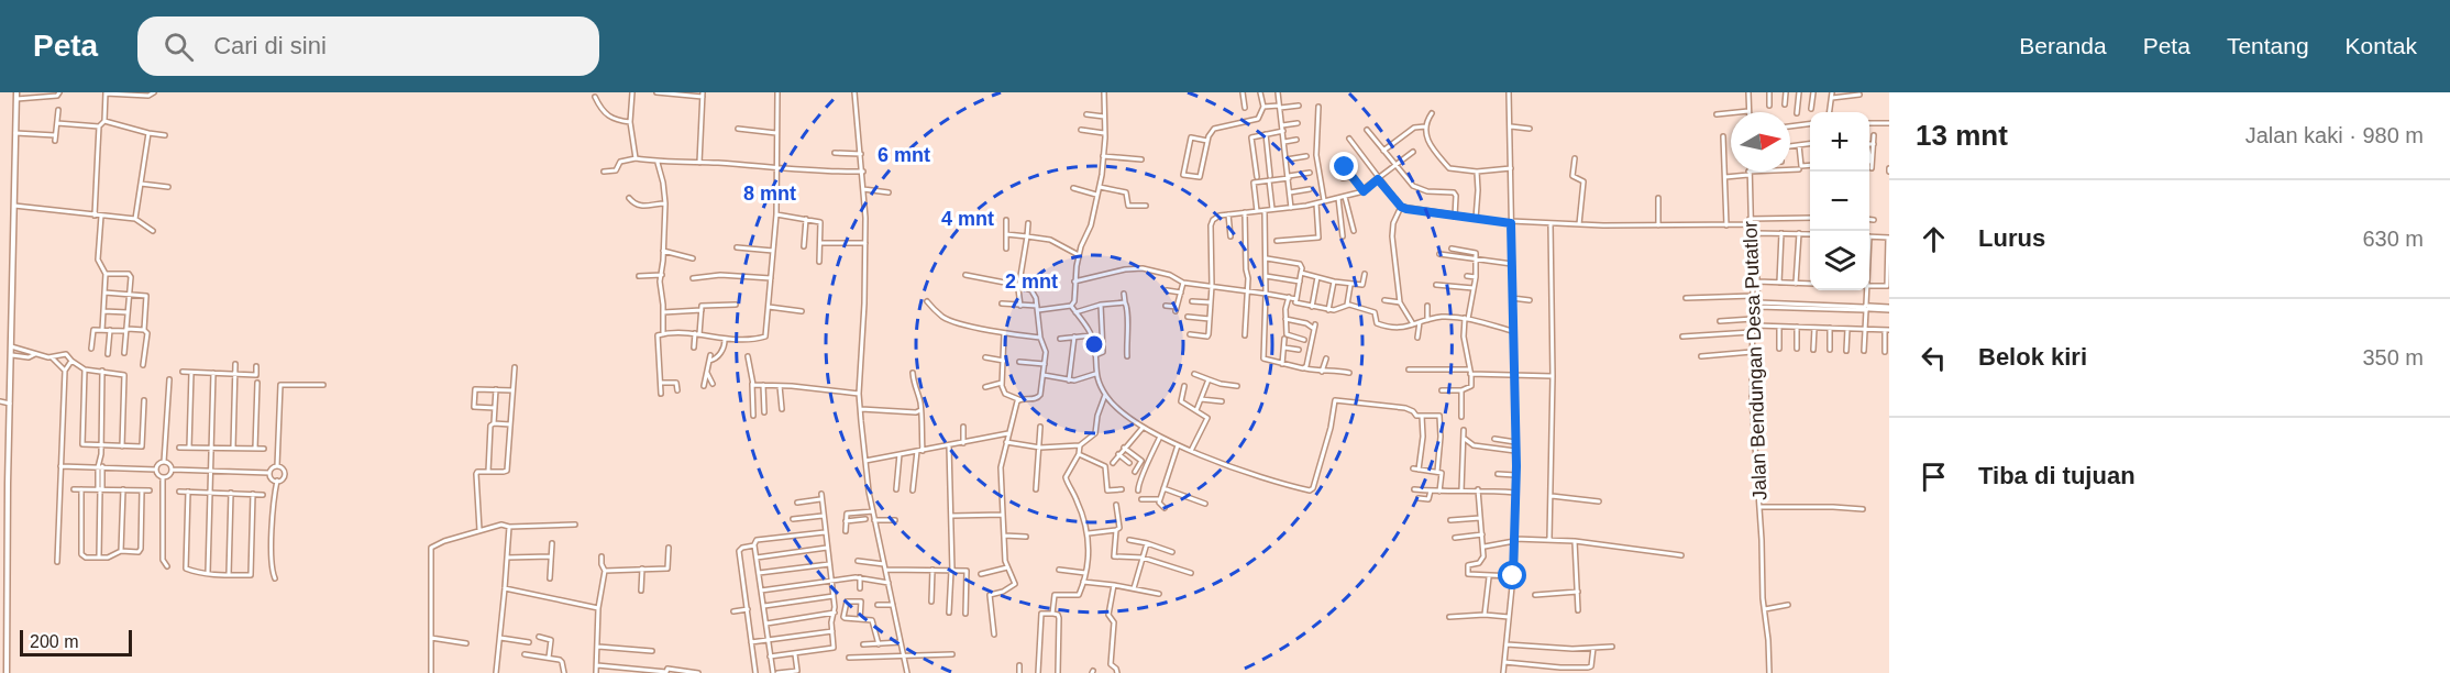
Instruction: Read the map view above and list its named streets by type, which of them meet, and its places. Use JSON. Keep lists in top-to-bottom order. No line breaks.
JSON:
{"streets":{"street":["Jalan Bendungan Desa Putatlor"]},"scale_bar":"200 m","north":"right","page":{"header":"Peta","search":"Cari di sini","nav":["Beranda","Peta","Tentang","Kontak"],"heading":["13 mnt","Jalan kaki · 980 m"],"map_buttons":["+","−"],"list":[["Lurus","630 m"],["Belok kiri","350 m"],"Tiba di tujuan"],"scale":"200 m"},"rings":["6 mnt","8 mnt","4 mnt","2 mnt"]}
